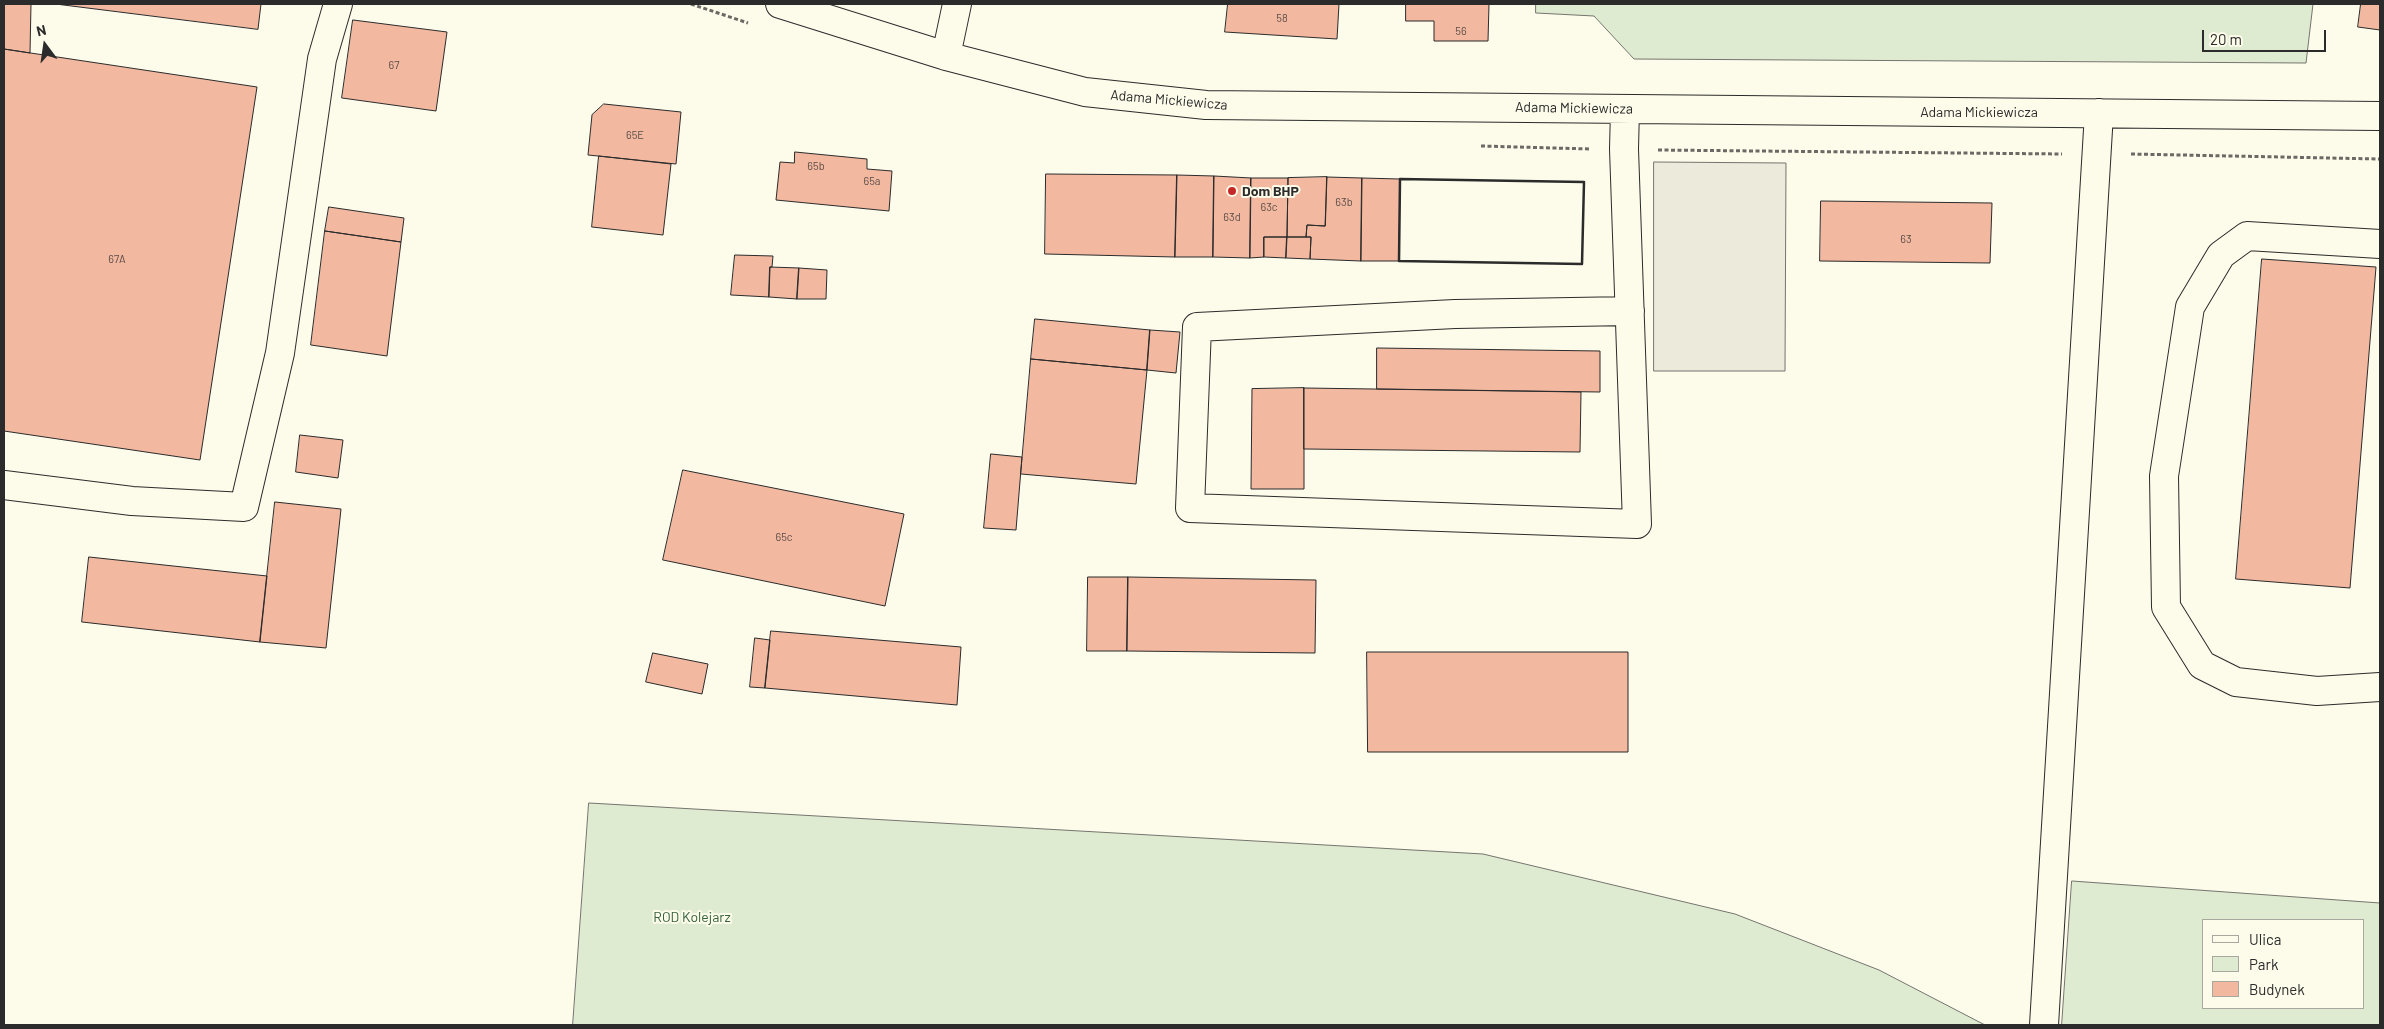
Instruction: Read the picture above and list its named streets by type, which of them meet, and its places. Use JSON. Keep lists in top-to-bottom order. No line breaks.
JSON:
{"streets":{"street":["Adama Mickiewicza"]},"parks":["ROD Kolejarz"],"places":["Dom BHP"],"house_numbers":["58","56","67","65E","65b","65a","63b","63c","63d","63","67A","65c"],"legend":["Ulica","Park","Budynek"],"scale_bar":"20 m","north":"top"}
